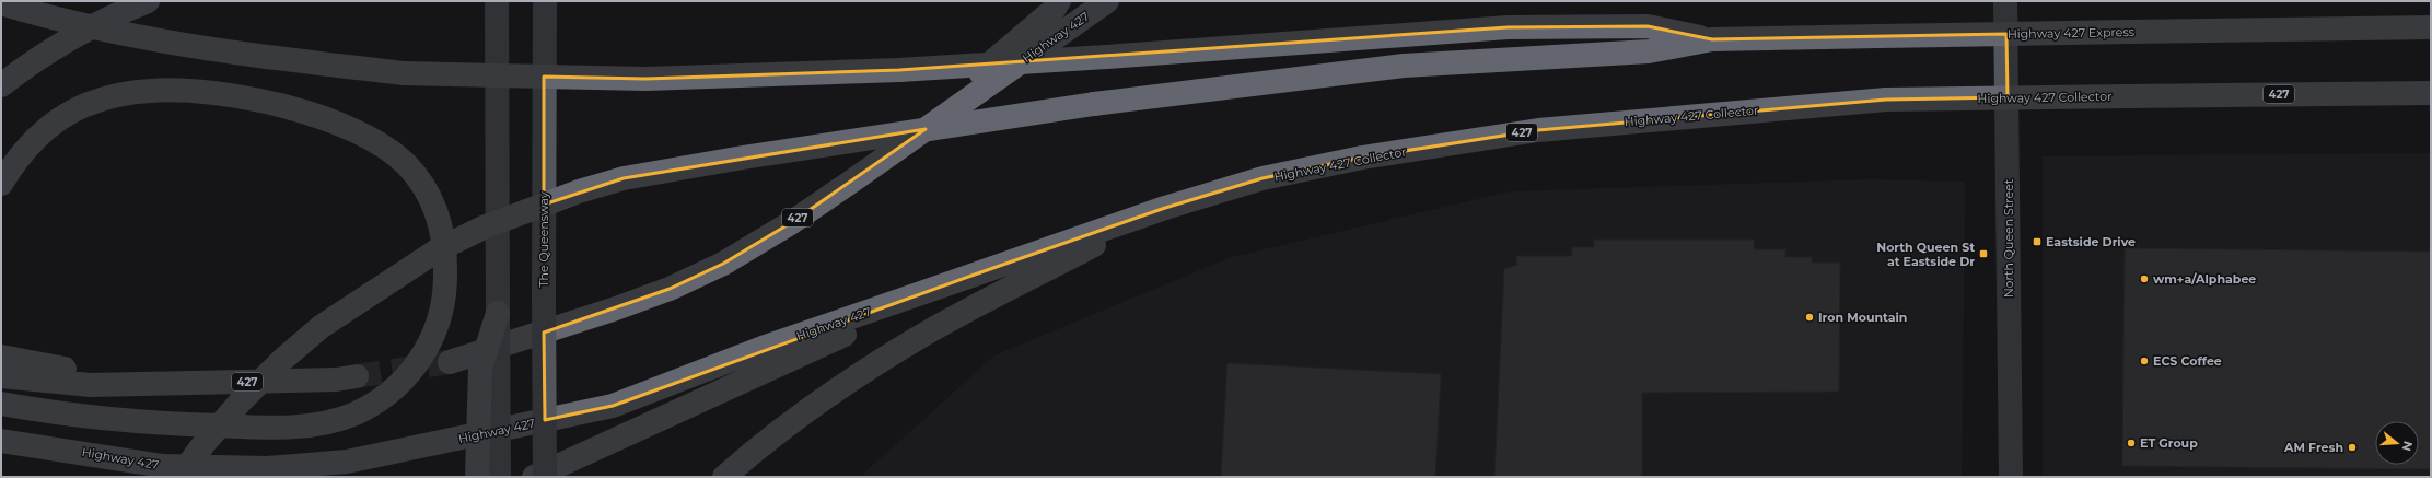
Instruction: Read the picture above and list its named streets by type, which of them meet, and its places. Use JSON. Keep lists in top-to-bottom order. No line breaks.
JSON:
{"streets":{"highway":["Highway 427 Express","Highway 427","427","Highway 427 Collector"],"main road":["North Queen Street","The Queensway"]},"crossings":[["Highway 427","Highway 427 Collector"]],"places":{"transit":["Eastside Drive","North Queen St at Eastside Dr"],"other":["wm+a/Alphabee","Iron Mountain","ECS Coffee","ET Group","AM Fresh"]},"north":"right"}
